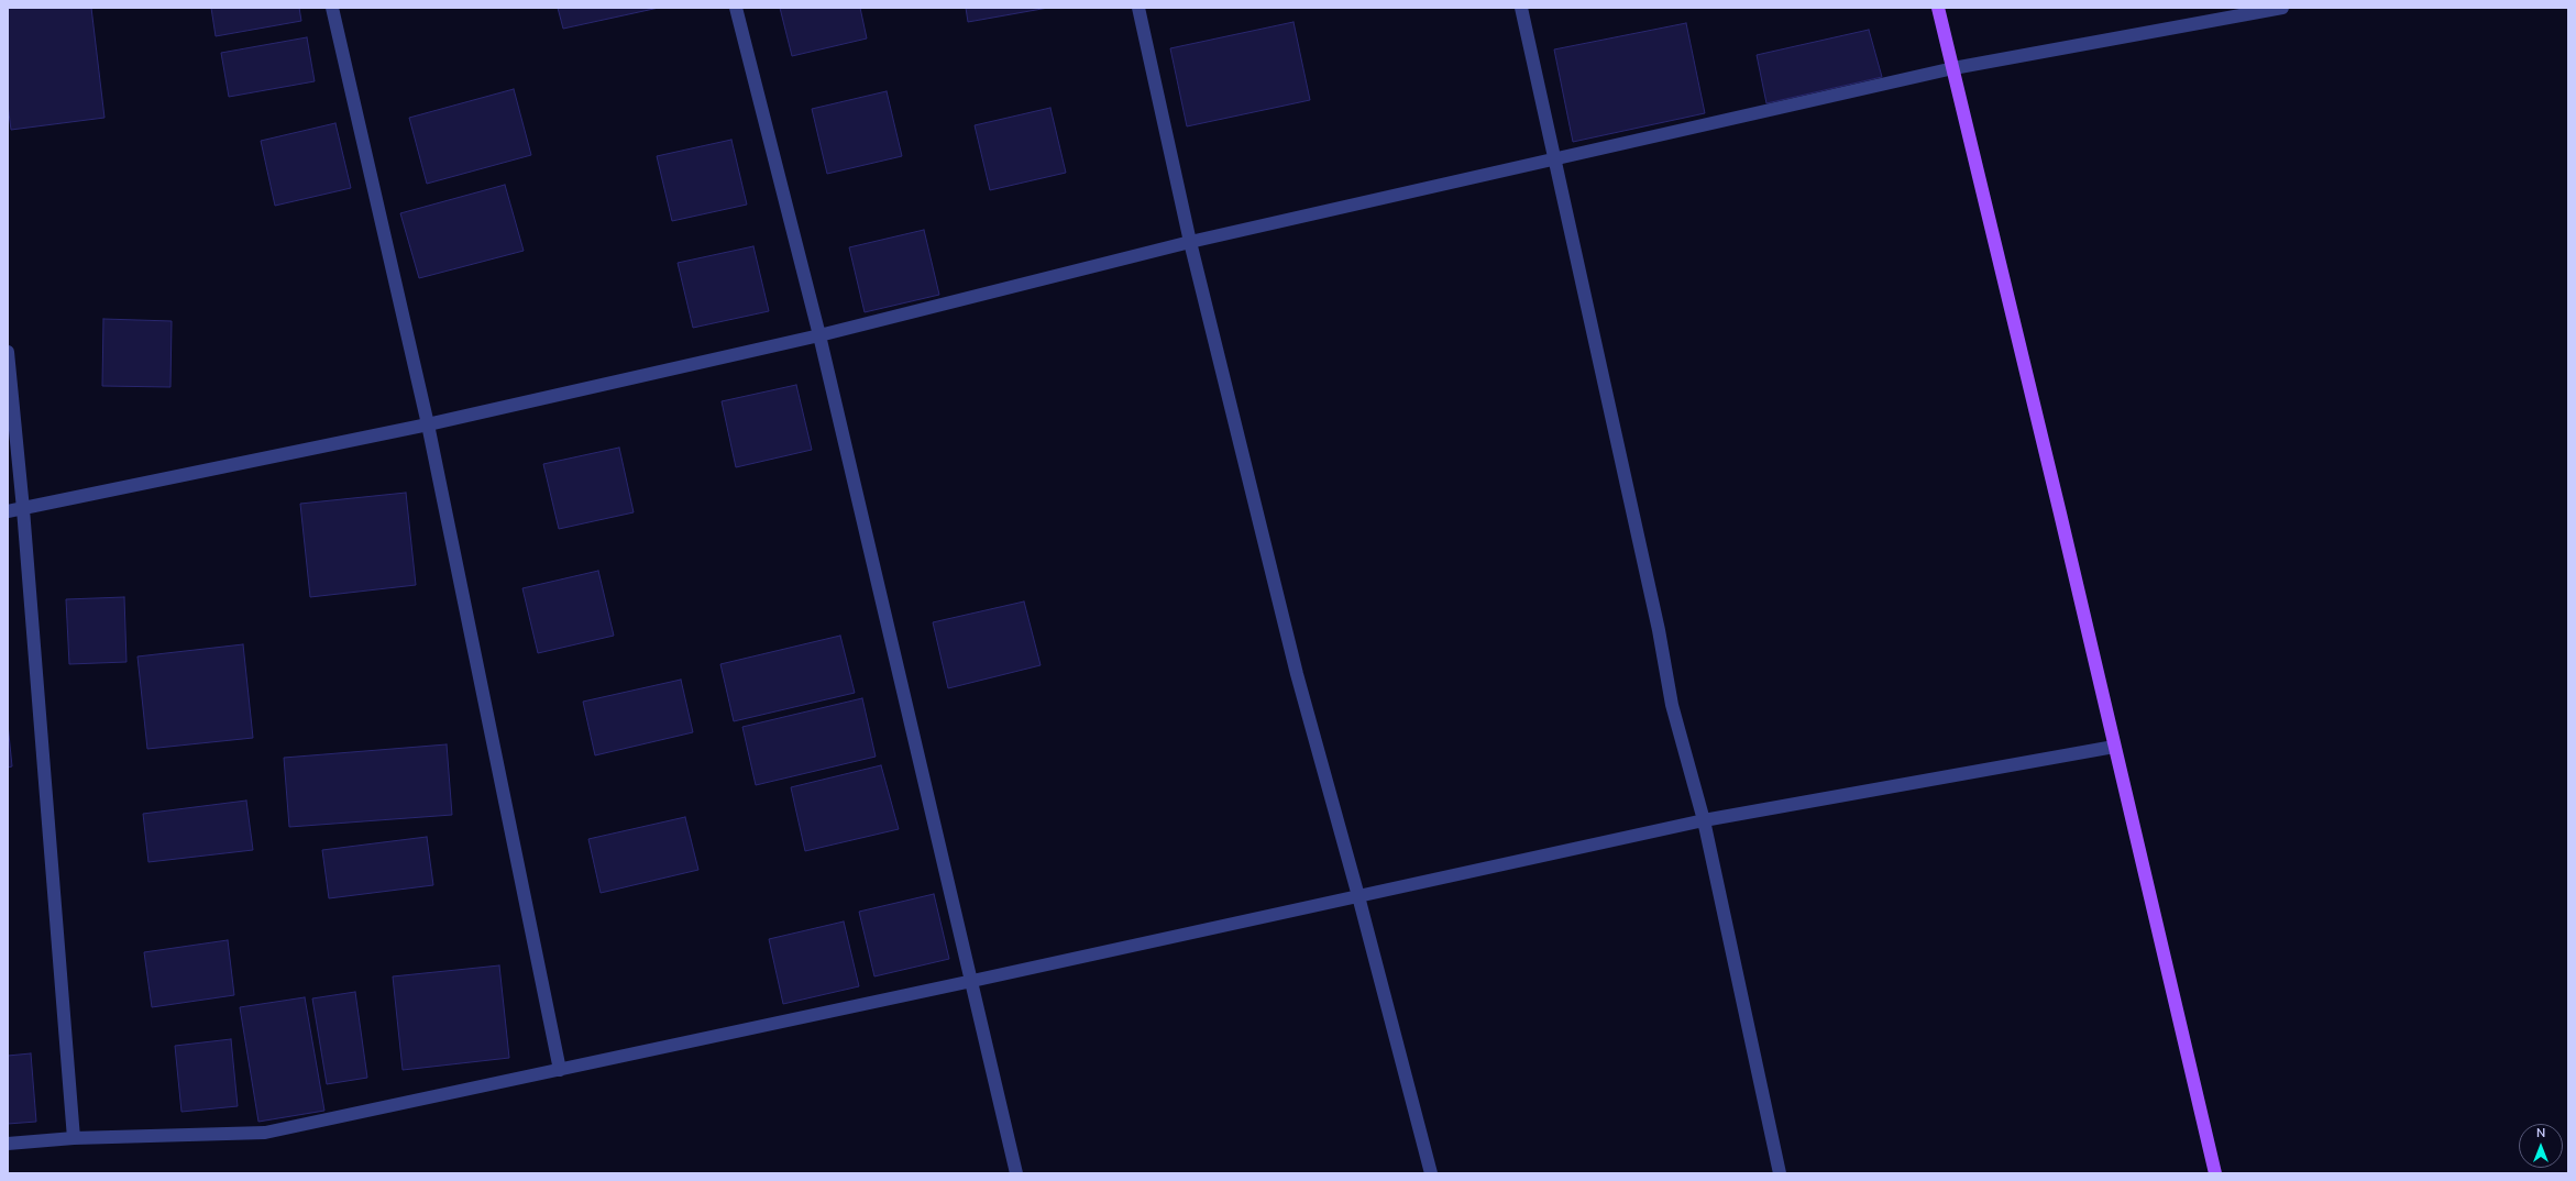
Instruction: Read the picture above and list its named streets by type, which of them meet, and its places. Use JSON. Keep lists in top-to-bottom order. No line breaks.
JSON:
{"north":"top"}
